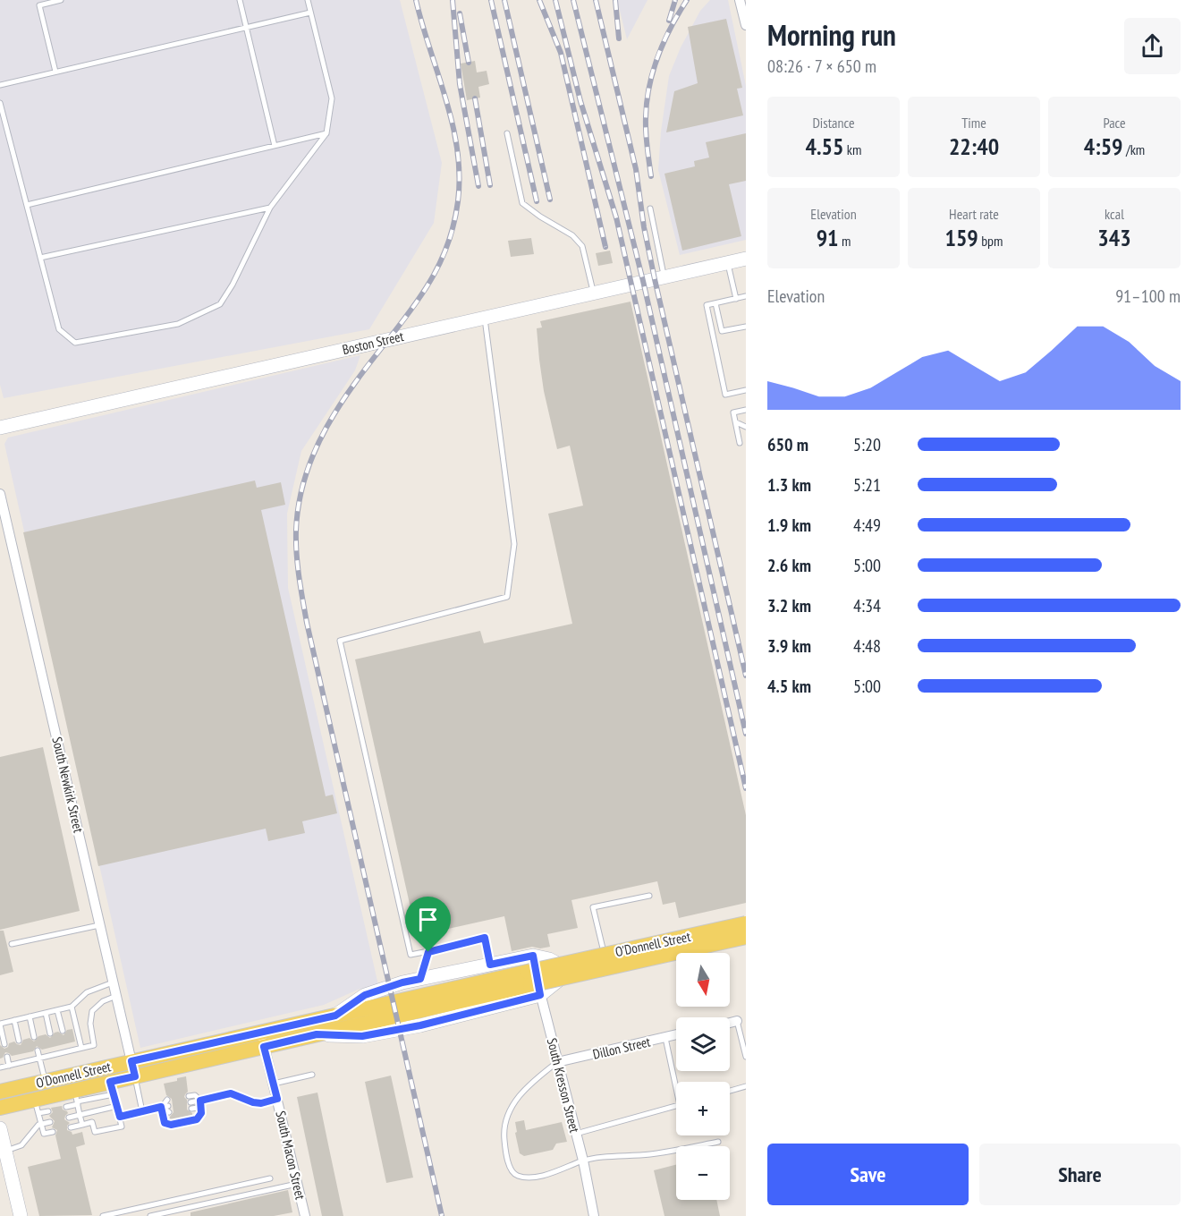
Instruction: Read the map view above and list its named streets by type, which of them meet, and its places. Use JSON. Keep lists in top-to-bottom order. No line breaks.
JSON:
{"streets":{"main road":["Boston Street","O'Donnell Street"],"street":["South Newkirk Street","Dillon Street","South Kresson Street","South Macon Street"]},"crossings":[["South Newkirk Street","O'Donnell Street"],["O'Donnell Street","South Kresson Street"],["O'Donnell Street","South Macon Street"],["Dillon Street","South Kresson Street"]],"north":"bottom","page":{"heading":["Morning run","08:26 · 7 × 650 m"],"stats":[["Distance","4.55 km"],["Time","22:40"],["Pace","4:59 /km"],["Elevation","91 m"],["Heart rate","159 bpm"],["kcal","343"]],"chart":["Elevation","91–100 m"],"list":[{"name":"650 m","note":"5:20"},{"name":"1.3 km","note":"5:21"},{"name":"1.9 km","note":"4:49"},{"name":"2.6 km","note":"5:00"},{"name":"3.2 km","note":"4:34"},{"name":"3.9 km","note":"4:48"},{"name":"4.5 km","note":"5:00"}],"map_buttons":["+","−"],"buttons":["Save","Share"]}}
